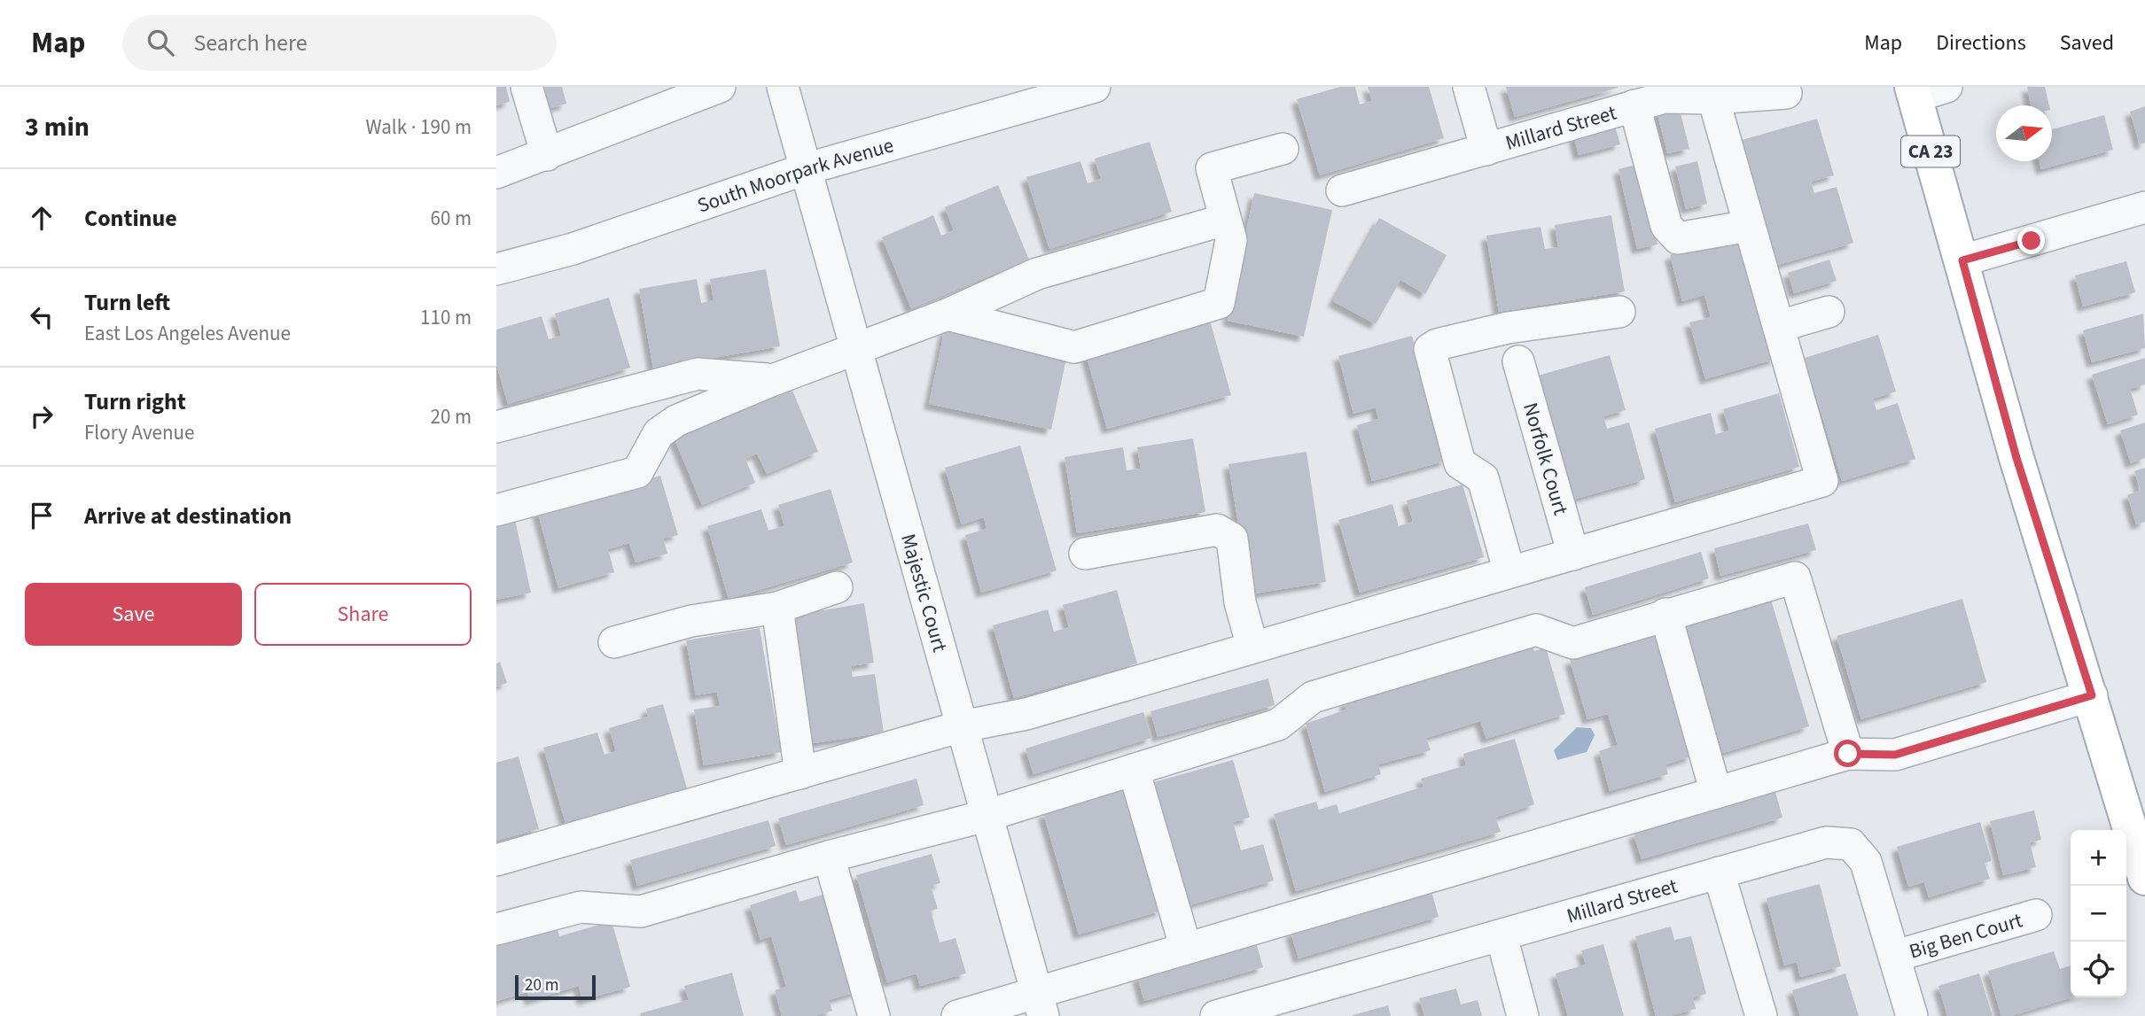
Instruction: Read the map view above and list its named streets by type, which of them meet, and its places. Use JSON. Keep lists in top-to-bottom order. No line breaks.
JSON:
{"streets":{"main road":["CA 23"],"street":["Millard Street","South Moorpark Avenue","Norfolk Court","Majestic Court","Big Ben Court"]},"crossings":[["Millard Street","Big Ben Court"],["South Moorpark Avenue","Majestic Court"]],"scale_bar":"20 m","north":"right","page":{"header":"Map","search":"Search here","nav":["Map","Directions","Saved"],"heading":["3 min","Walk · 190 m"],"list":[["Continue","60 m"],["Turn left","East Los Angeles Avenue","110 m"],["Turn right","Flory Avenue","20 m"],"Arrive at destination"],"buttons":["Save","Share"],"map_buttons":["+","−"],"scale":"20 m"}}
